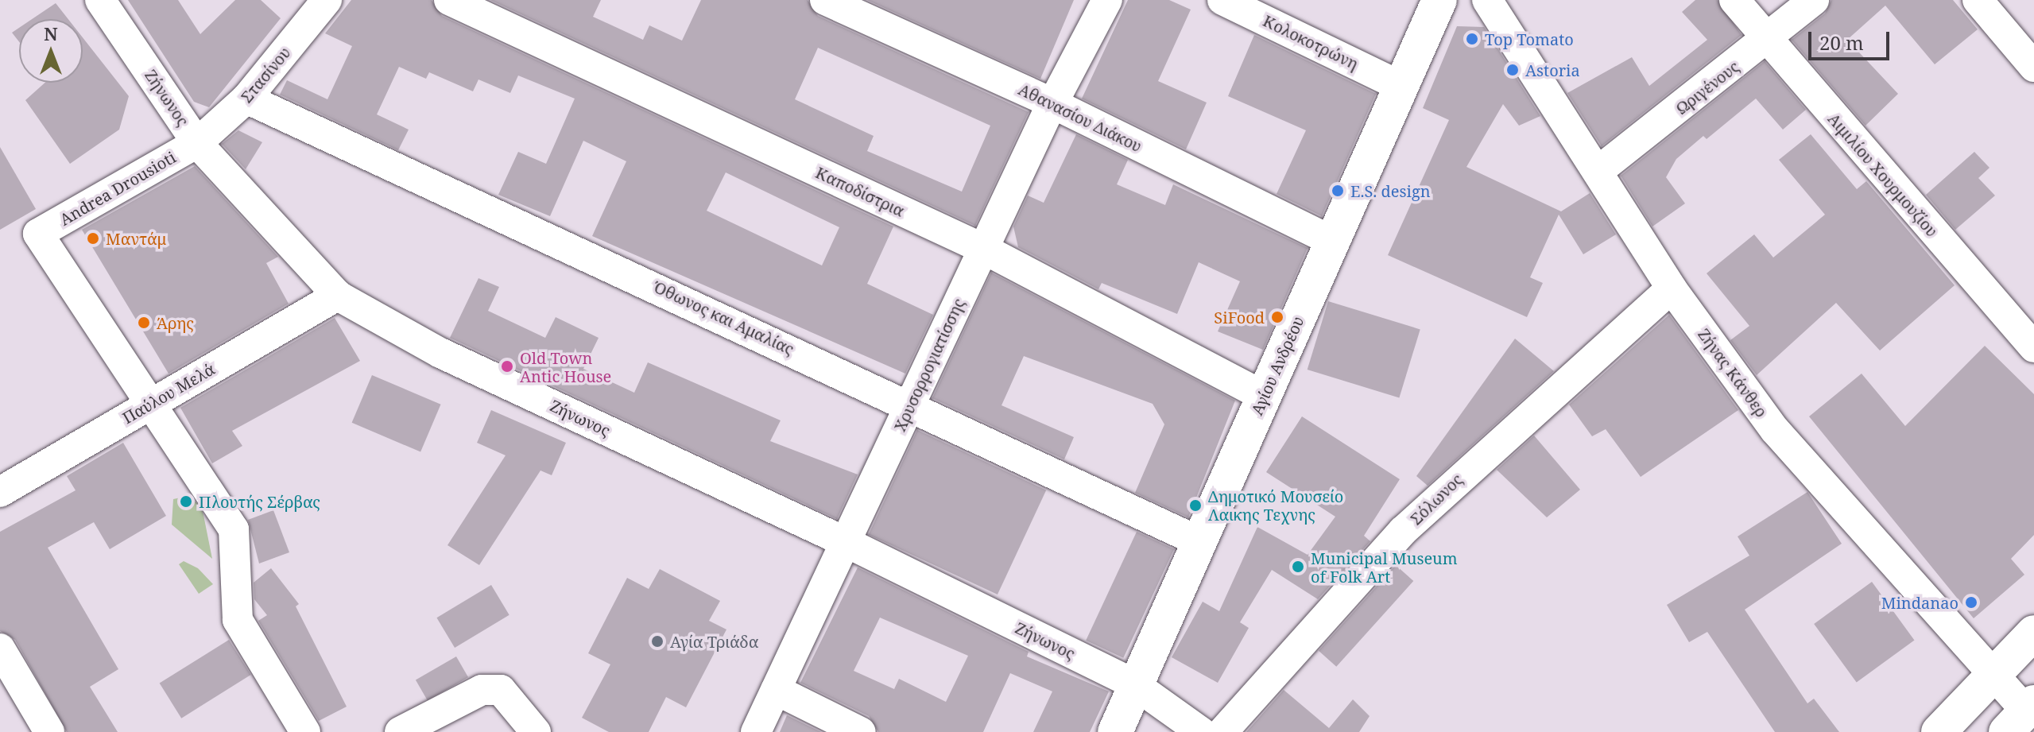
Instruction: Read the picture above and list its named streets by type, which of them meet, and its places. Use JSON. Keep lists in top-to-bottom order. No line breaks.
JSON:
{"streets":{"street":["Κολοκοτρώνη","Στασίνου","Ωριγένους","Ζήνωνος","Αθανασίου Διάκου","Αιμιλίου Χουρμουζίου","Andrea Drousioti","Καποδίστρια","Όθωνος και Αμαλίας","Χρυσορρογιατίσσης","Αγίου Ανδρέου","Ζήνας Κάνθερ","Παύλου Μελά","Σόλωνος"]},"crossings":[["Κολοκοτρώνη","Αγίου Ανδρέου"],["Στασίνου","Ζήνωνος"],["Στασίνου","Andrea Drousioti"],["Στασίνου","Όθωνος και Αμαλίας"],["Ωριγένους","Αιμιλίου Χουρμουζίου"],["Ωριγένους","Ζήνας Κάνθερ"],["Ζήνωνος","Andrea Drousioti"],["Ζήνωνος","Χρυσορρογιατίσσης"],["Ζήνωνος","Αγίου Ανδρέου"],["Ζήνωνος","Παύλου Μελά"],["Αθανασίου Διάκου","Χρυσορρογιατίσσης"],["Αθανασίου Διάκου","Αγίου Ανδρέου"],["Andrea Drousioti","Παύλου Μελά"],["Καποδίστρια","Χρυσορρογιατίσσης"],["Καποδίστρια","Αγίου Ανδρέου"],["Όθωνος και Αμαλίας","Χρυσορρογιατίσσης"],["Όθωνος και Αμαλίας","Αγίου Ανδρέου"],["Ζήνας Κάνθερ","Σόλωνος"]],"places":["Top Tomato","Astoria","E.S. design","Μαντάμ","SiFood","Άρης","Old Town Antic House","Πλουτής Σέρβας","Δημοτικό Μουσείο Λαικης Τεχνης","Municipal Museum of Folk Art","Mindanao","Αγία Τριάδα"],"scale_bar":"20 m","north":"top"}
